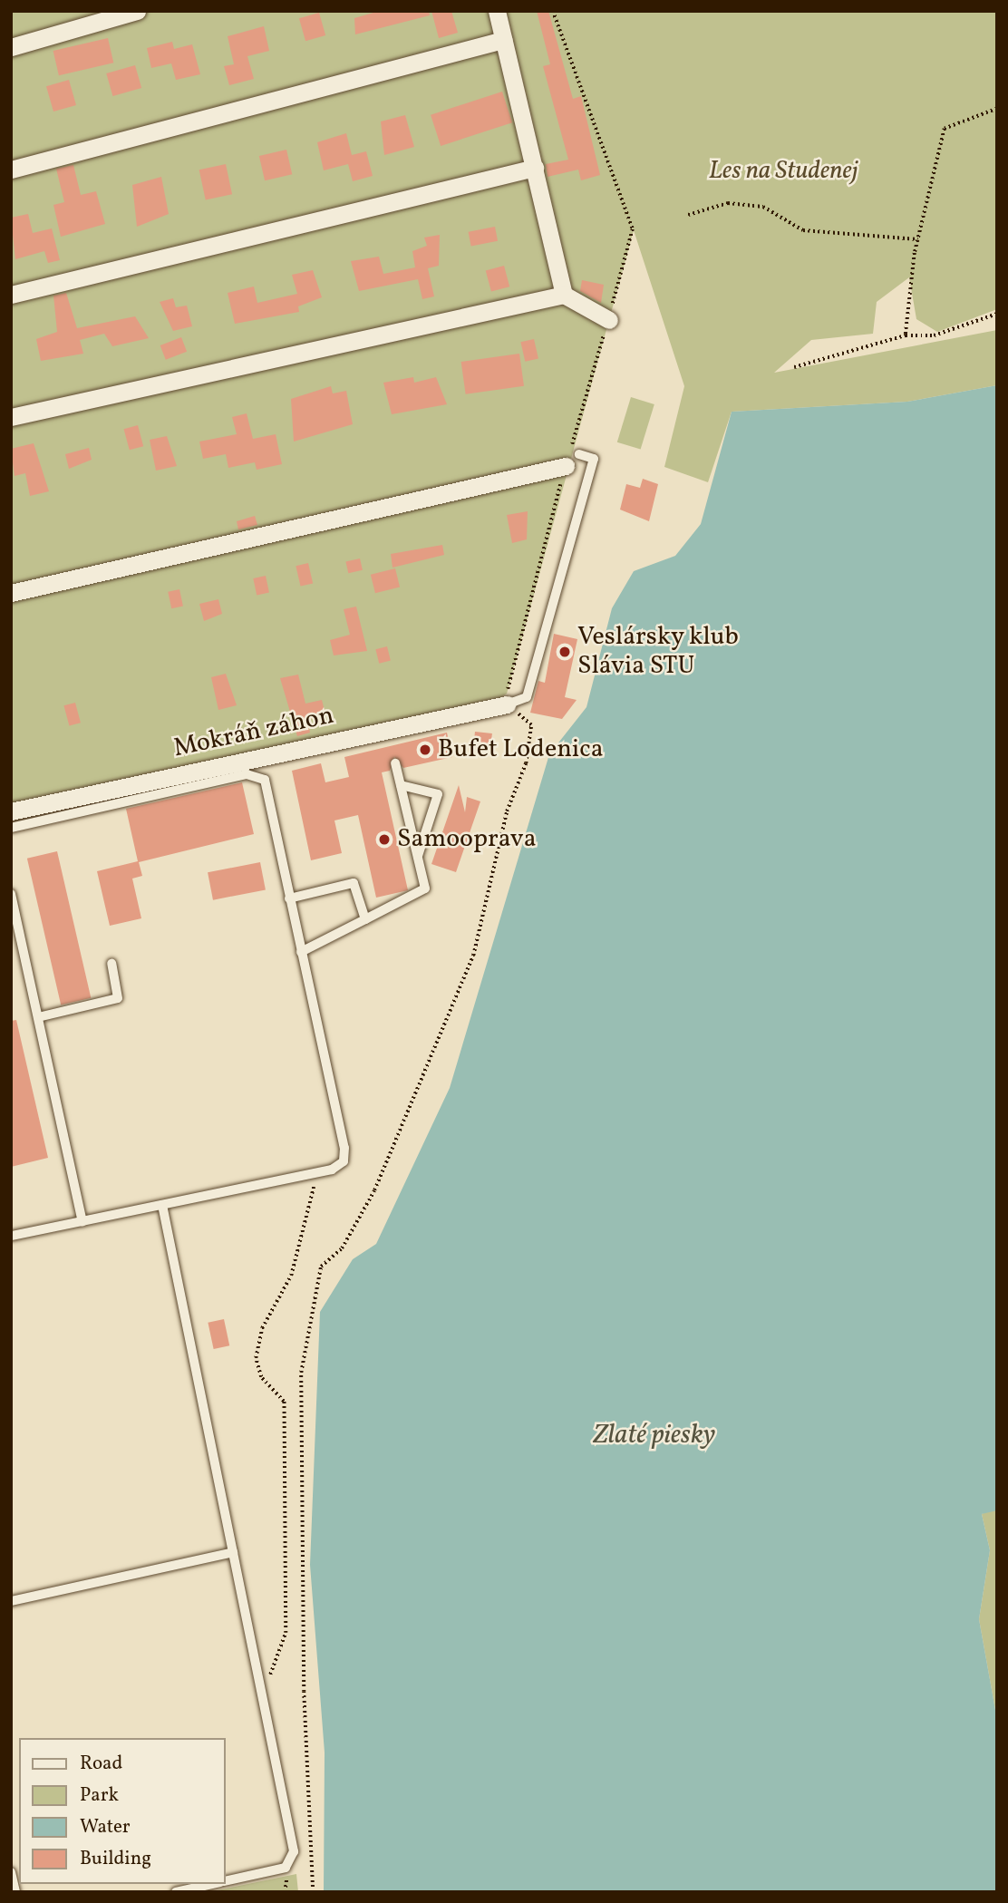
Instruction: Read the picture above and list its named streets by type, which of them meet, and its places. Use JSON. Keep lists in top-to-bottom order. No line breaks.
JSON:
{"streets":{"street":["Mokráň záhon"]},"water":["Zlaté piesky"],"parks":["Les na Studenej"],"places":["Veslársky klub Slávia STU","Bufet Lodenica","Samooprava"],"legend":["Road","Park","Water","Building"]}
